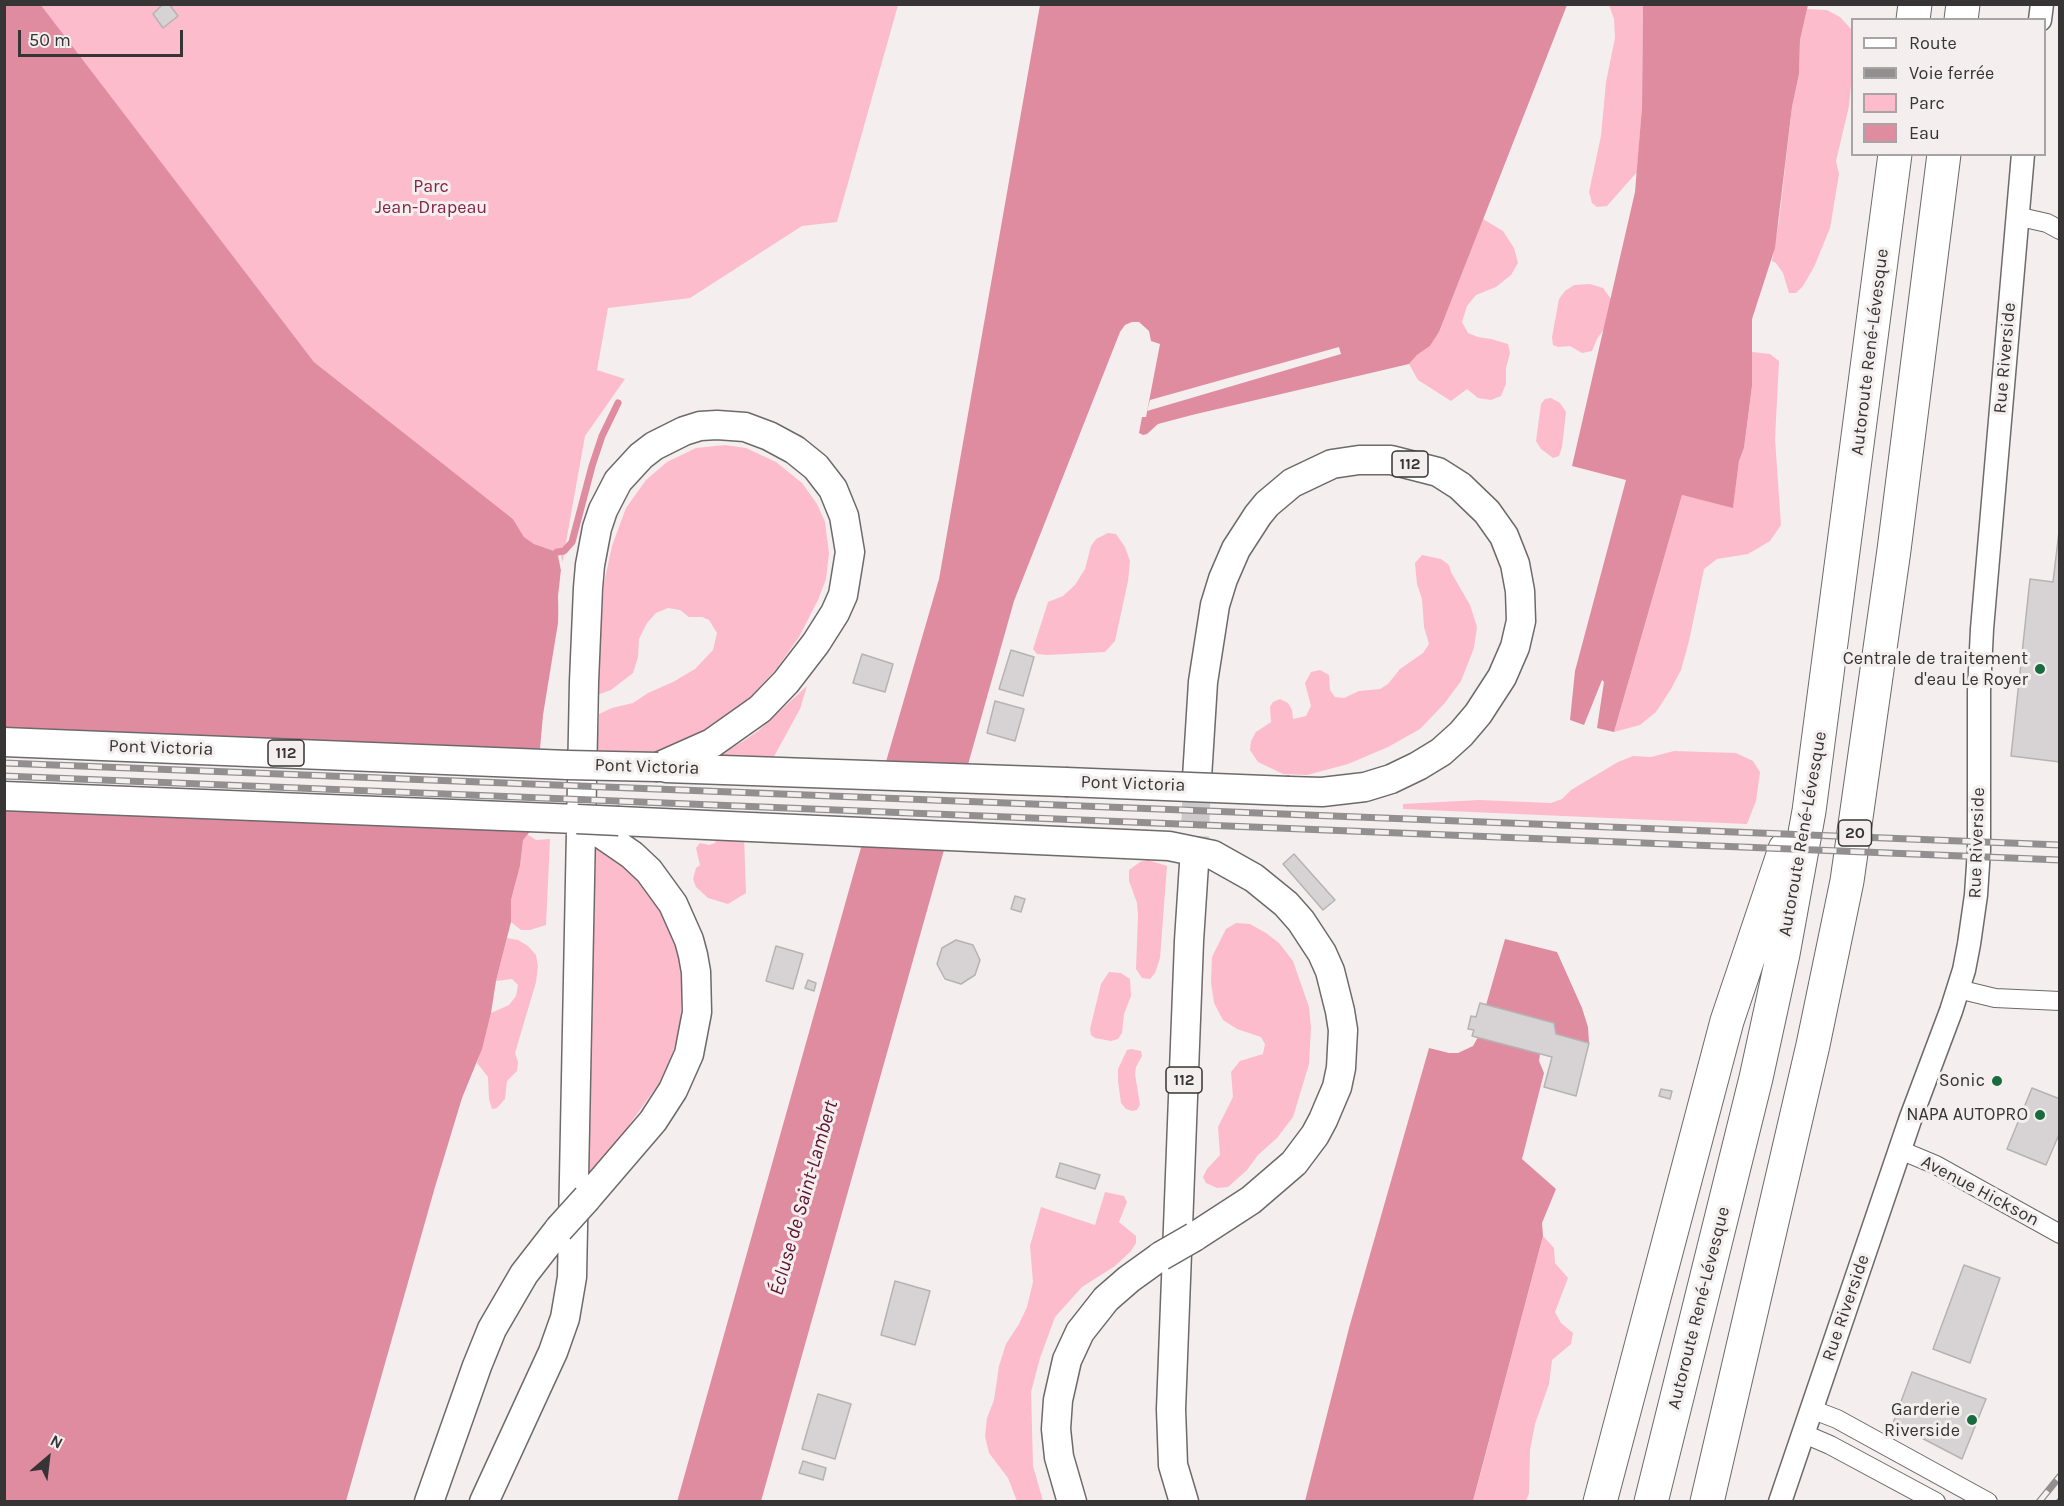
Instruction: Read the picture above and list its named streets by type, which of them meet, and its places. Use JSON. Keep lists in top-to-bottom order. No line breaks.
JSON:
{"streets":{"highway":["Autoroute René-Lévesque","20"],"main road":["112","Pont Victoria"],"street":["Rue Riverside","Avenue Hickson"]},"crossings":[["Rue Riverside","Avenue Hickson"]],"water":["Écluse de Saint-Lambert"],"parks":["Parc Jean-Drapeau"],"places":["Centrale de traitement d'eau Le Royer","Sonic","NAPA AUTOPRO","Garderie Riverside"],"legend":["Route","Voie ferrée","Parc","Eau"],"scale_bar":"50 m","north":"top right"}
